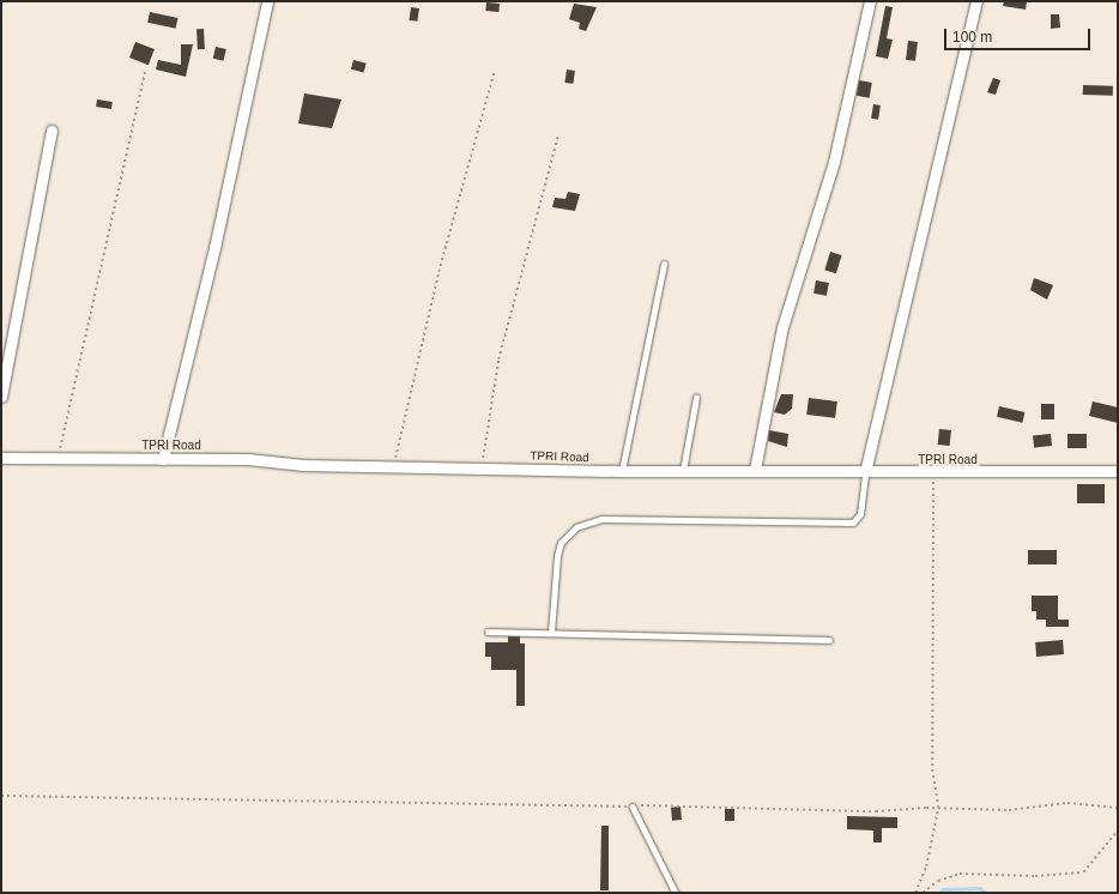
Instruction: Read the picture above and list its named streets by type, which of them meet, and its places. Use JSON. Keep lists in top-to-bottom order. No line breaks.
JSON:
{"streets":{"street":["TPRI Road"]},"scale_bar":"100 m"}
